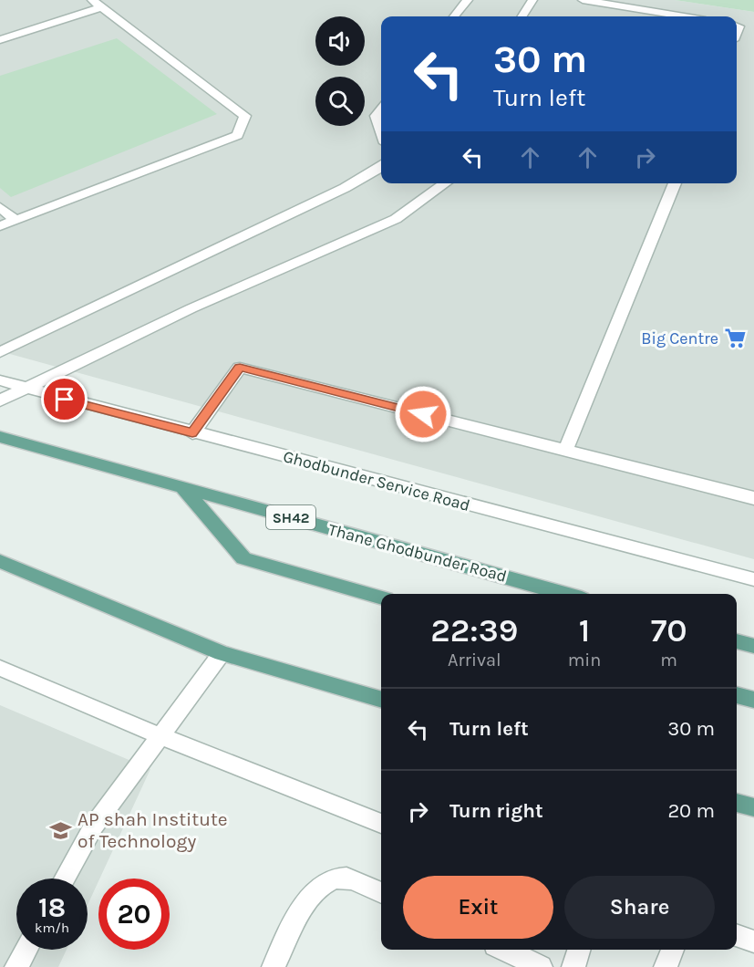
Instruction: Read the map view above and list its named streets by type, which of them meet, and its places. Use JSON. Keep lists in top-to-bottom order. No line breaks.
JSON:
{"streets":{"main road":["SH42","Thane Ghodbunder Road"],"street":["Ghodbunder Service Road"]},"places":{"supermarket":["Big Centre"],"school or university":["AP shah Institute of Technology"]},"page":{"turn":["30 m","Turn left"],"eta":["22:39","Arrival","1","min","70","m"],"list":[{"name":"Turn left","value":"30 m"},{"name":"Turn right","value":"20 m"}],"buttons":["Exit","Share"],"speed":"18 km/h","limit":"20"}}
